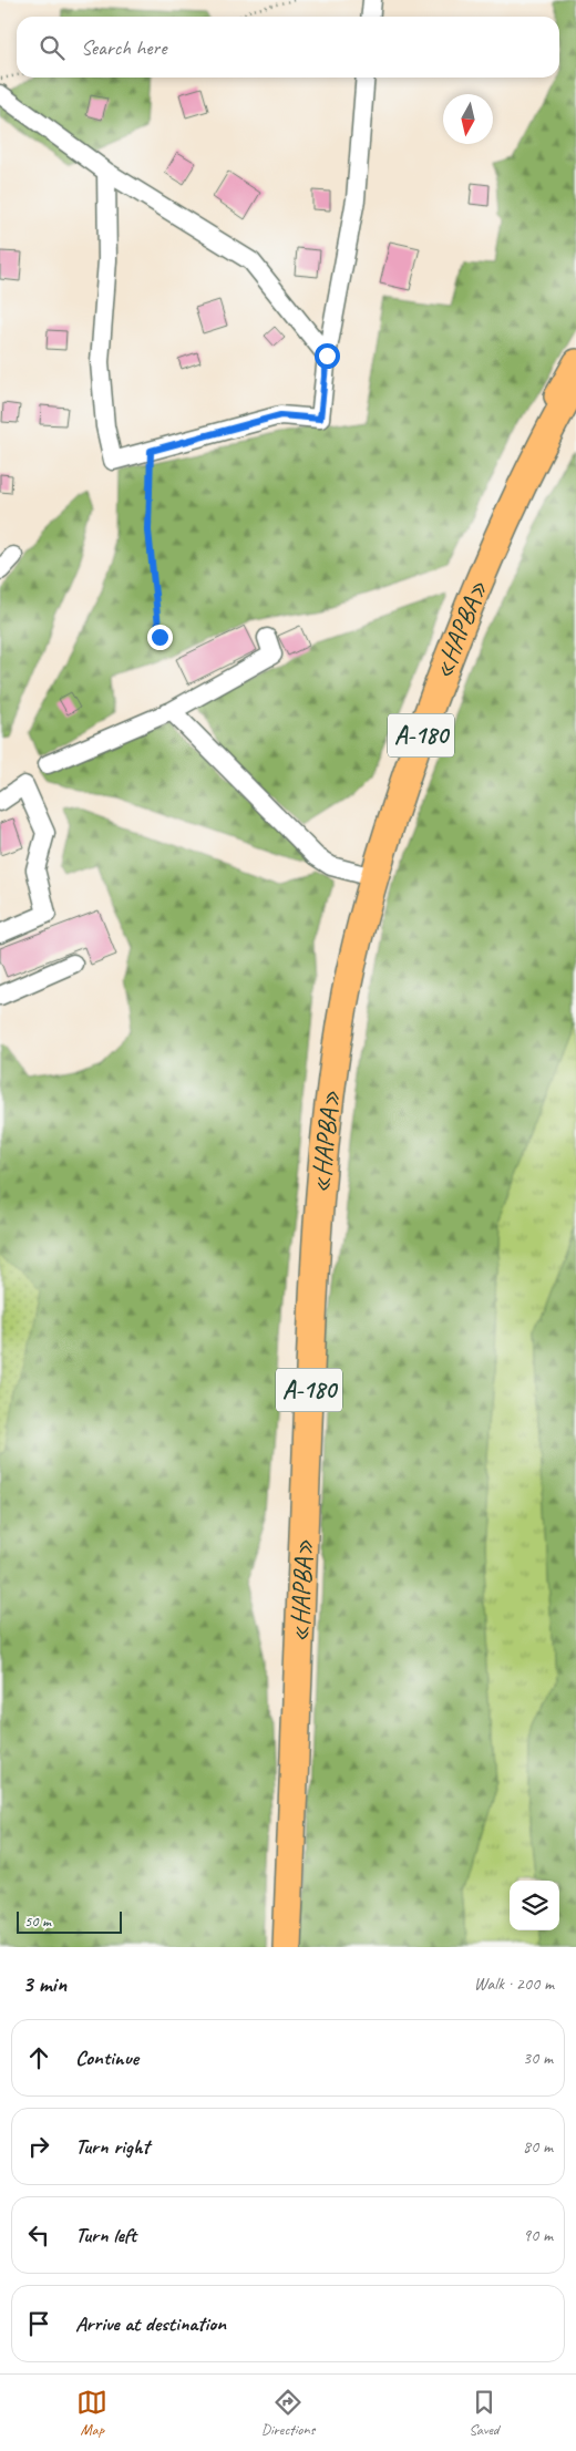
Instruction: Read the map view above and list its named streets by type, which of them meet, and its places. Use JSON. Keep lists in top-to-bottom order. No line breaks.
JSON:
{"streets":{"highway":["«НАРВА»","А-180"]},"scale_bar":"50 m","north":"bottom","page":{"search":"Search here","scale":"50 m","heading":["3 min","Walk · 200 m"],"list":[["Continue","30 m"],["Turn right","80 m"],["Turn left","90 m"],"Arrive at destination"],"nav":["Map","Directions","Saved"]}}
